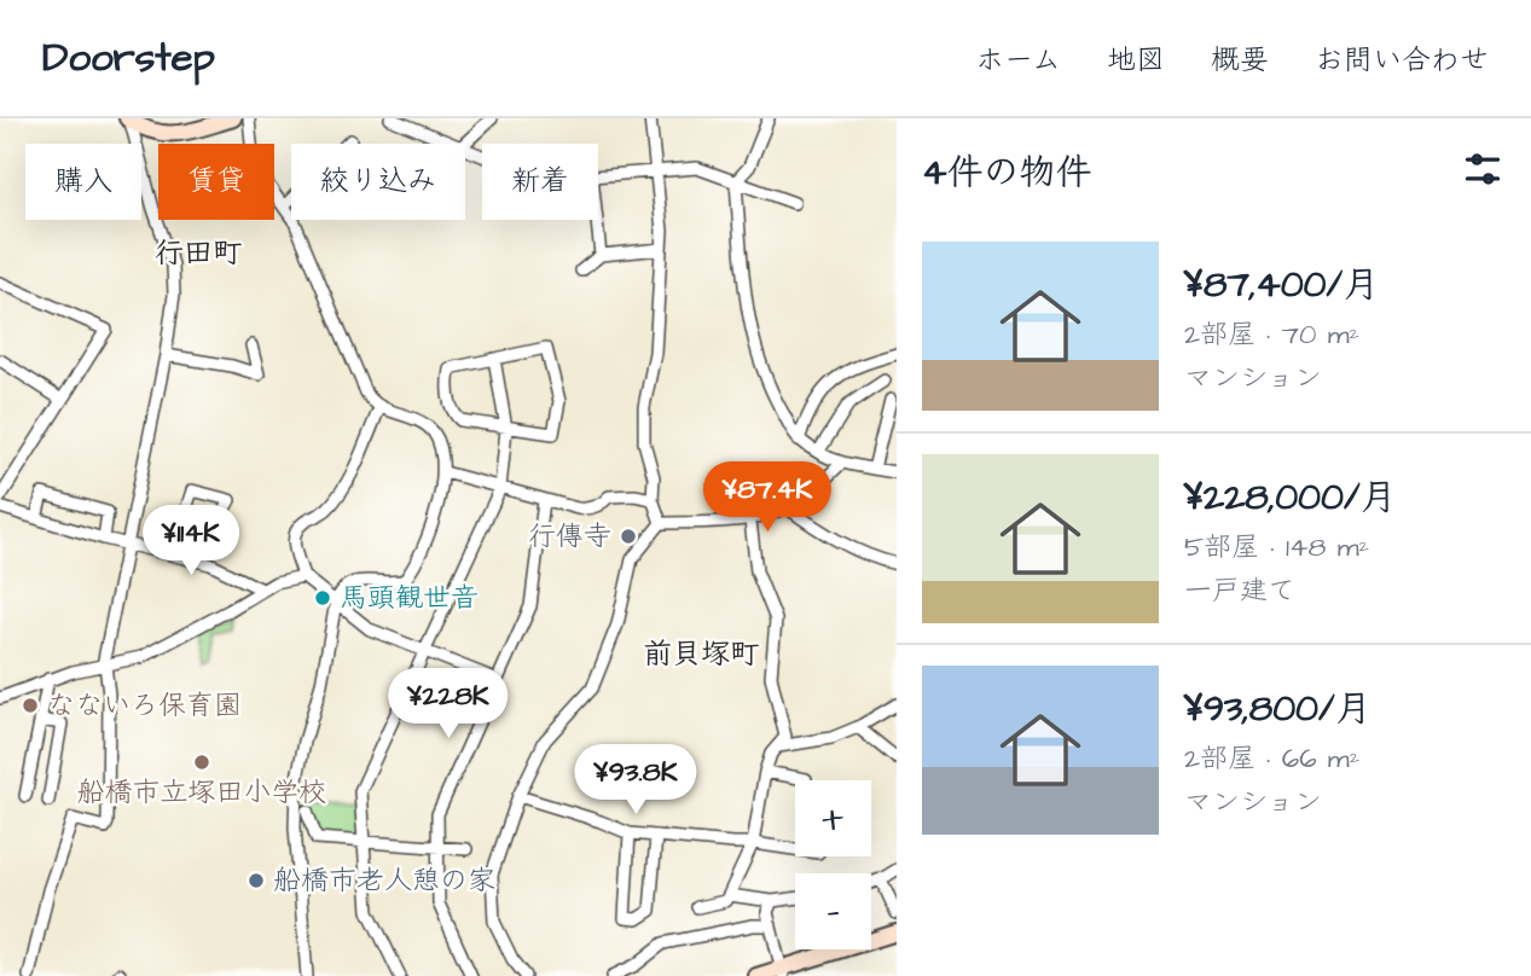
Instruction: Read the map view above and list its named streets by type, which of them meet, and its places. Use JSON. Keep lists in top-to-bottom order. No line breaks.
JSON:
{"districts":["行田町","前貝塚町"],"places":["行傳寺","馬頭観世音","なないろ保育園","船橋市立塚田小学校","船橋市老人憩の家"],"page":{"header":"Doorstep","nav":["ホーム","地図","概要","お問い合わせ"],"heading":"4件の物件","chip":["購入","賃貸","絞り込み","新着"],"list":[{"name":"¥87,400/月","note":"2部屋 · 70 m² · マンション"},{"name":"¥228,000/月","note":"5部屋 · 148 m² · 一戸建て"},{"name":"¥93,800/月","note":"2部屋 · 66 m² · マンション"}],"price":["¥87.4K","¥114K","¥228K","¥93.8K"],"map_buttons":["+","−"]}}
